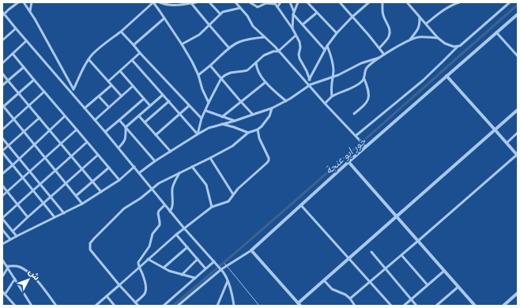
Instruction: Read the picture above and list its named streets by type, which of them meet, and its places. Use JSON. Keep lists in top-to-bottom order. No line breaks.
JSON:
{"water":["خور ابو عنجة"],"north":"top right"}
